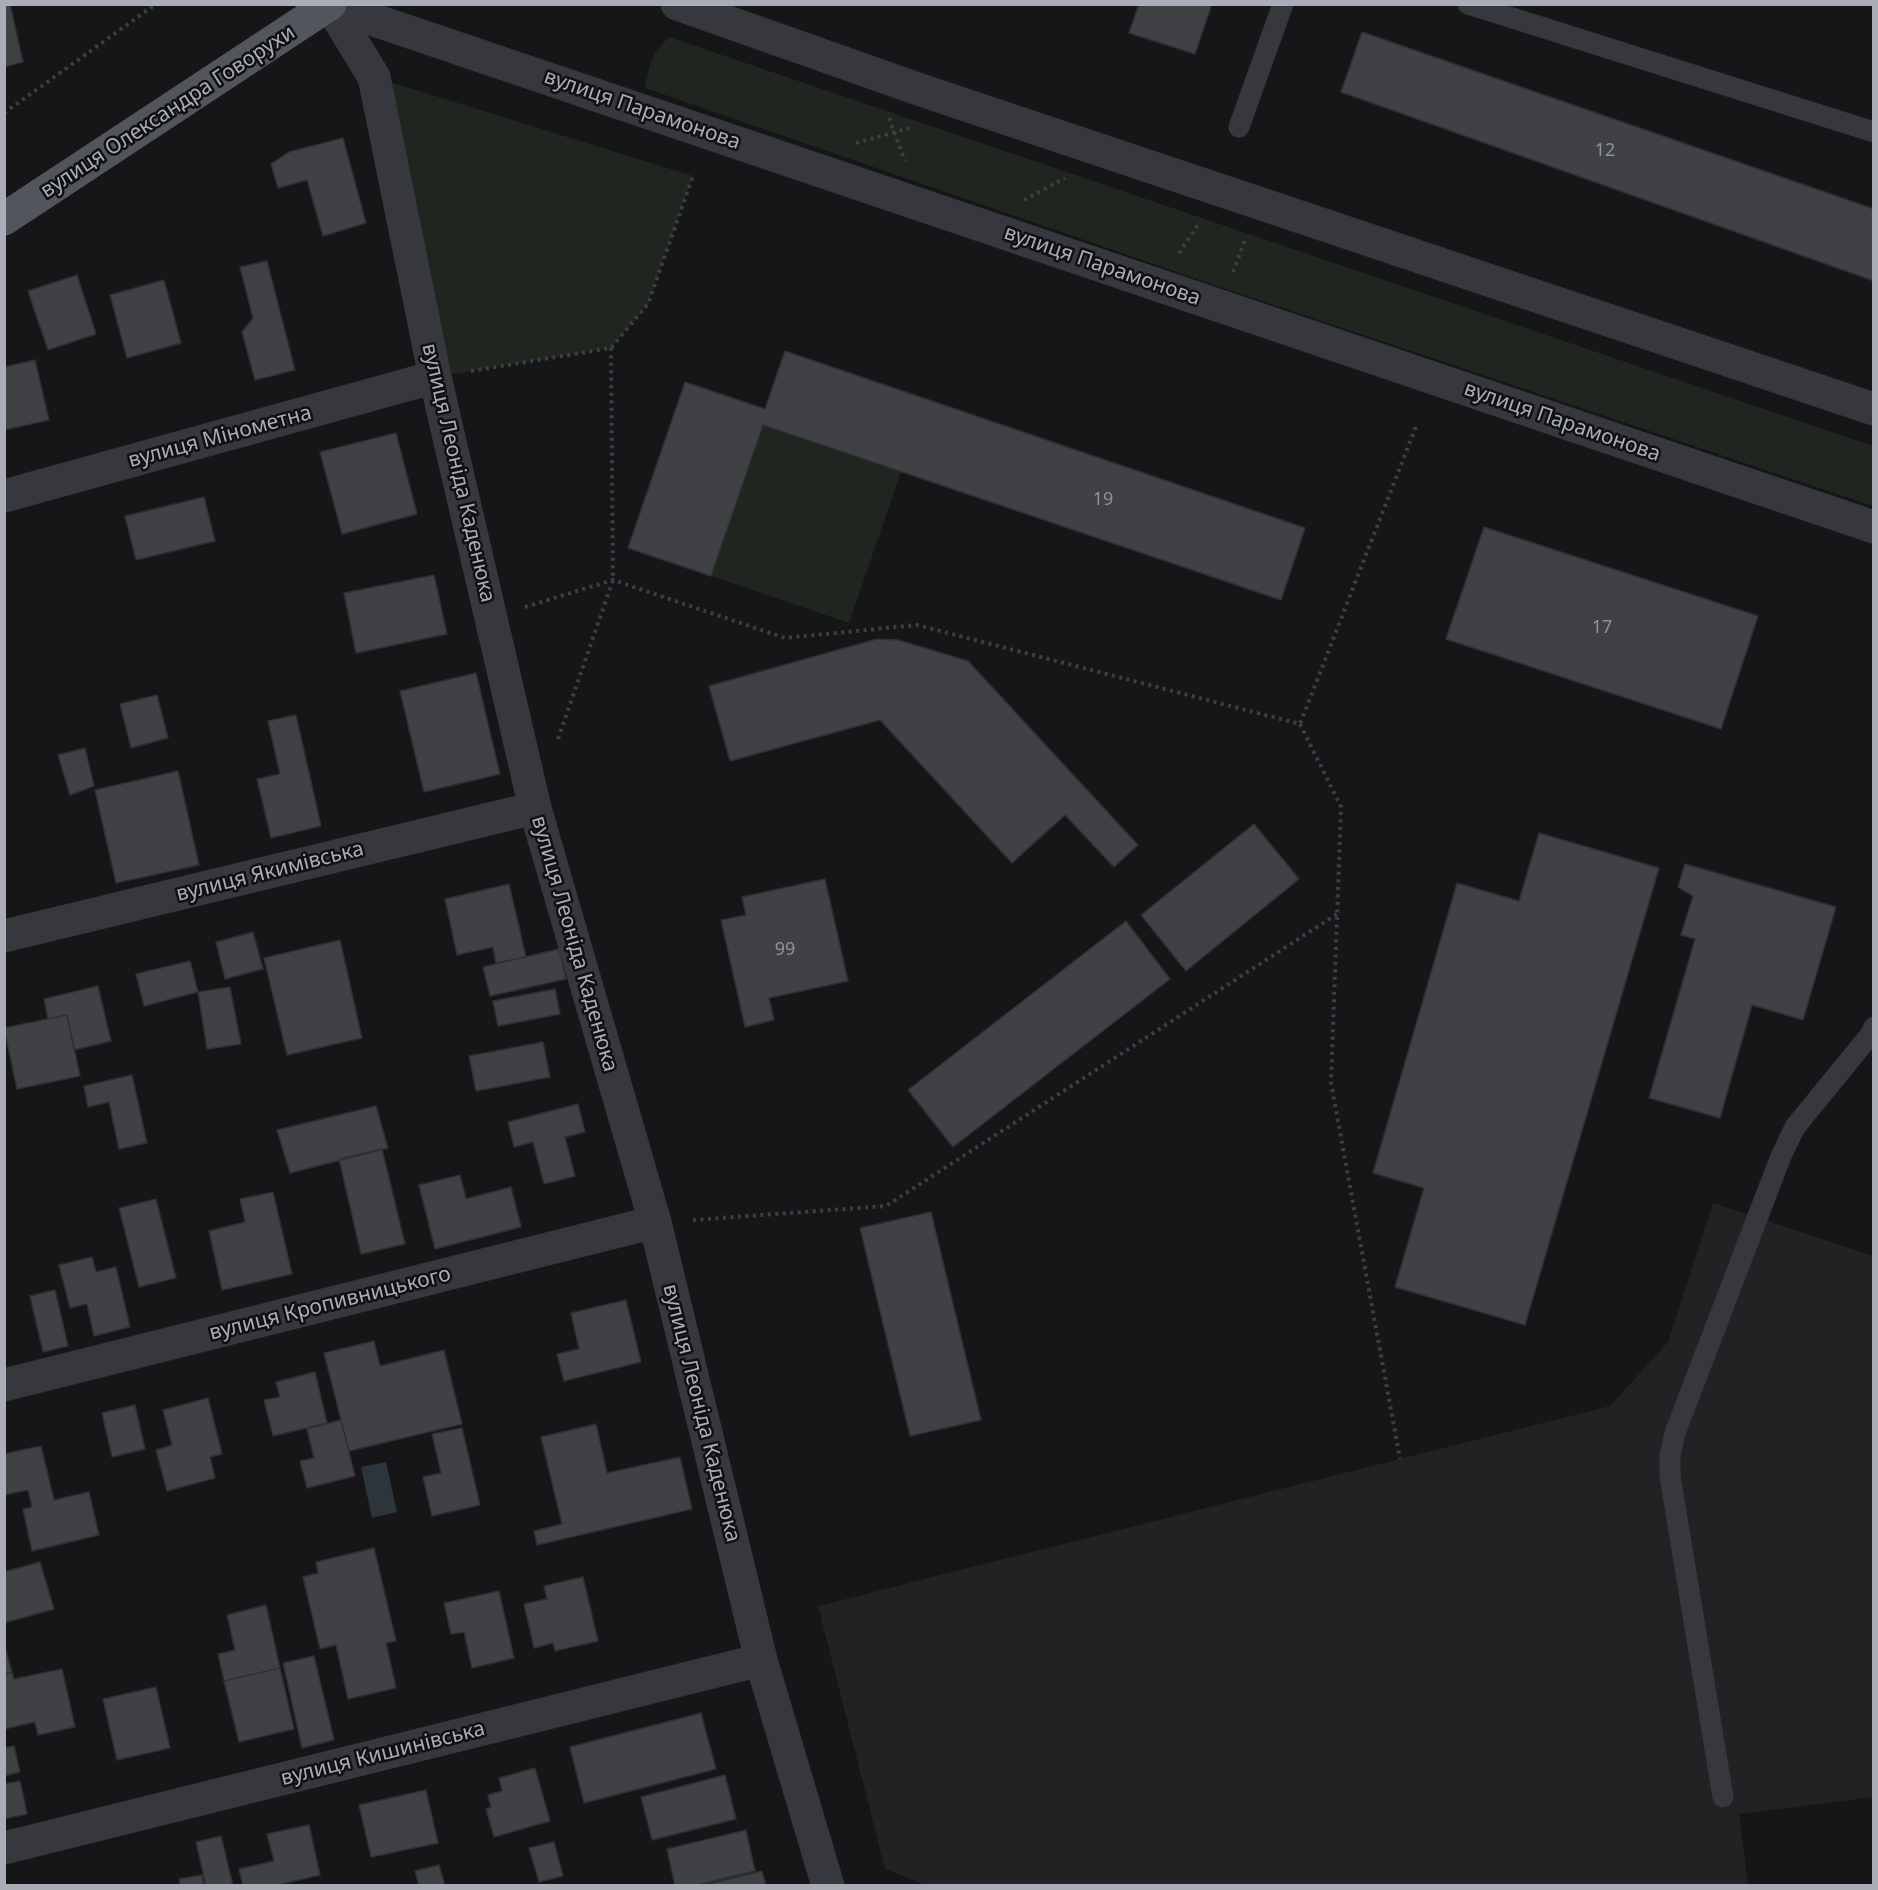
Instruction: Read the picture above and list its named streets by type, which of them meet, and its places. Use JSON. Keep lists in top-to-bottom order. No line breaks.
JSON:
{"streets":{"main road":["вулиця Олександра Говорухи"],"street":["вулиця Парамонова","вулиця Мінометна","вулиця Леоніда Каденюка","вулиця Якимівська","вулиця Кропивницького","вулиця Кишинівська"]},"crossings":[["вулиця Парамонова","вулиця Олександра Говорухи"],["вулиця Парамонова","вулиця Леоніда Каденюка"],["вулиця Олександра Говорухи","вулиця Леоніда Каденюка"],["вулиця Мінометна","вулиця Леоніда Каденюка"],["вулиця Леоніда Каденюка","вулиця Якимівська"],["вулиця Леоніда Каденюка","вулиця Кропивницького"],["вулиця Леоніда Каденюка","вулиця Кишинівська"]],"house_numbers":["12","19","17","99"]}
